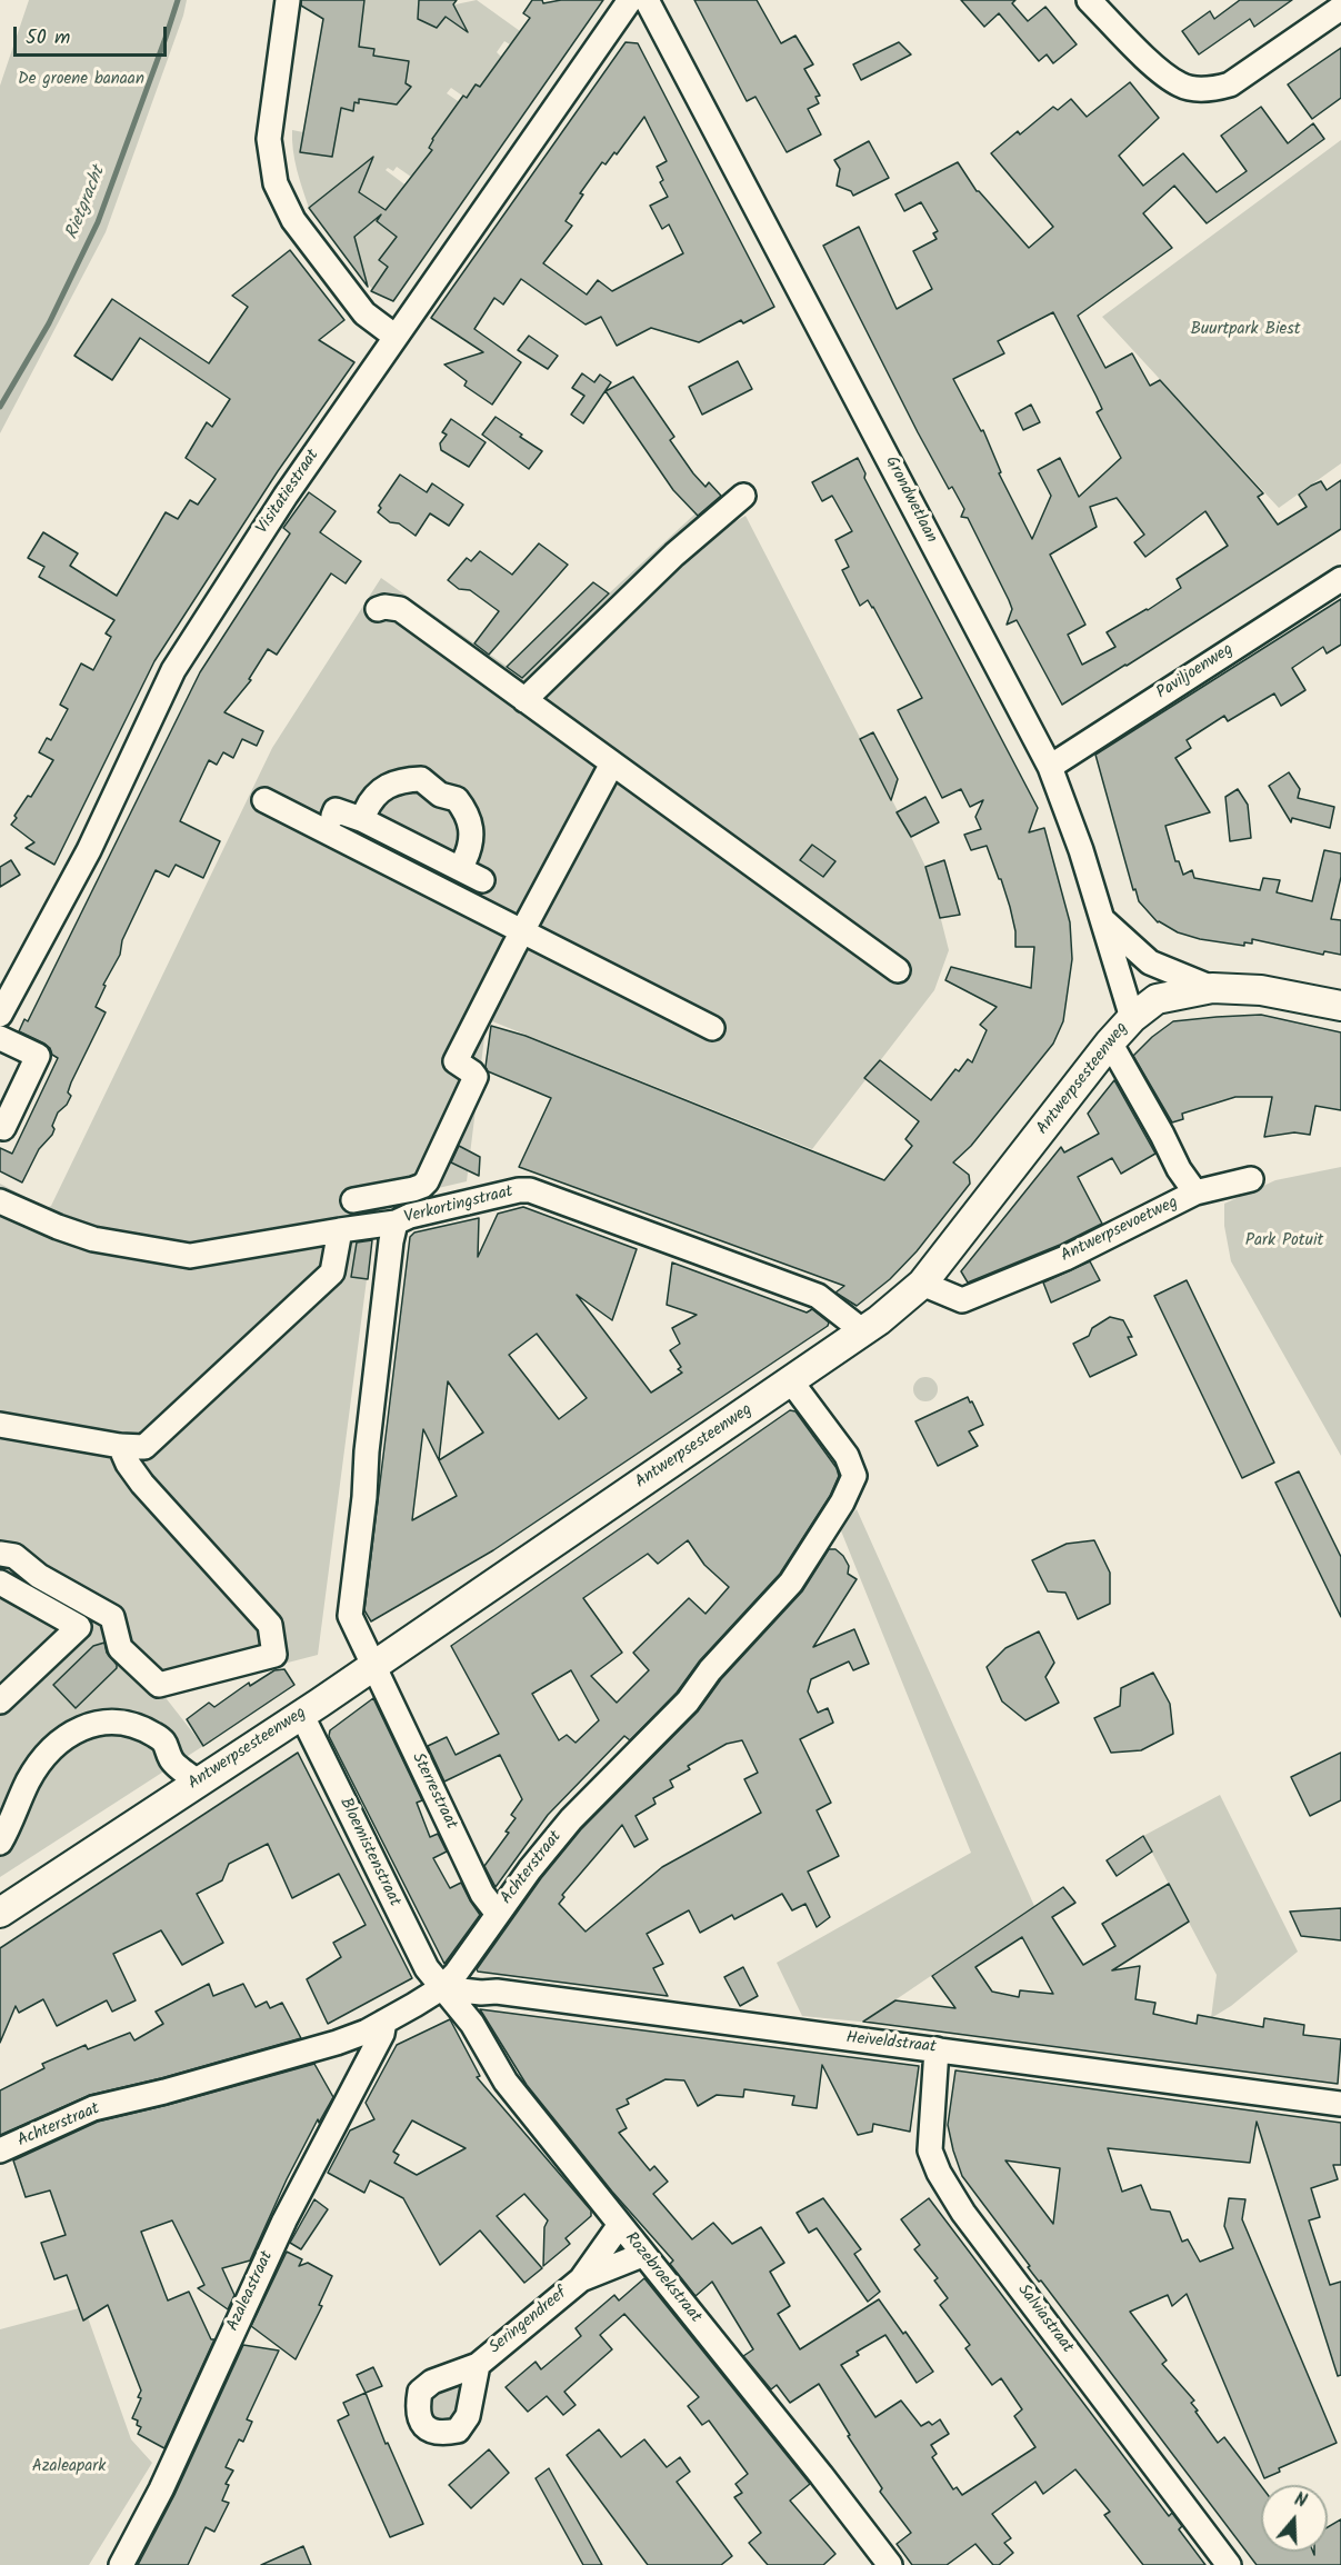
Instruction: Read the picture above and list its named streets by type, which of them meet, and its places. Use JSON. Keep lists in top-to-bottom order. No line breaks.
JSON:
{"streets":{"main road":["Antwerpsesteenweg"],"street":["Visitatiestraat","Grondwetlaan","Paviljoenweg","Verkortingstraat","Antwerpsevoetweg","Sterrestraat","Bloemistenstraat","Achterstraat","Heiveldstraat","Rozebroekstraat","Azaleastraat","Salviastraat","Seringendreef"]},"crossings":[["Grondwetlaan","Paviljoenweg"],["Grondwetlaan","Antwerpsesteenweg"],["Antwerpsesteenweg","Verkortingstraat"],["Antwerpsesteenweg","Antwerpsevoetweg"],["Antwerpsesteenweg","Sterrestraat"],["Antwerpsesteenweg","Bloemistenstraat"],["Antwerpsesteenweg","Achterstraat"],["Verkortingstraat","Sterrestraat"],["Sterrestraat","Achterstraat"],["Bloemistenstraat","Achterstraat"],["Bloemistenstraat","Heiveldstraat"],["Bloemistenstraat","Rozebroekstraat"],["Achterstraat","Heiveldstraat"],["Achterstraat","Rozebroekstraat"],["Achterstraat","Azaleastraat"],["Heiveldstraat","Rozebroekstraat"],["Heiveldstraat","Salviastraat"],["Rozebroekstraat","Seringendreef"]],"water":["Rietgracht"],"parks":["De groene banaan","Buurtpark Biest","Park Potuit","Azaleapark"],"scale_bar":"50 m","north":"top"}
